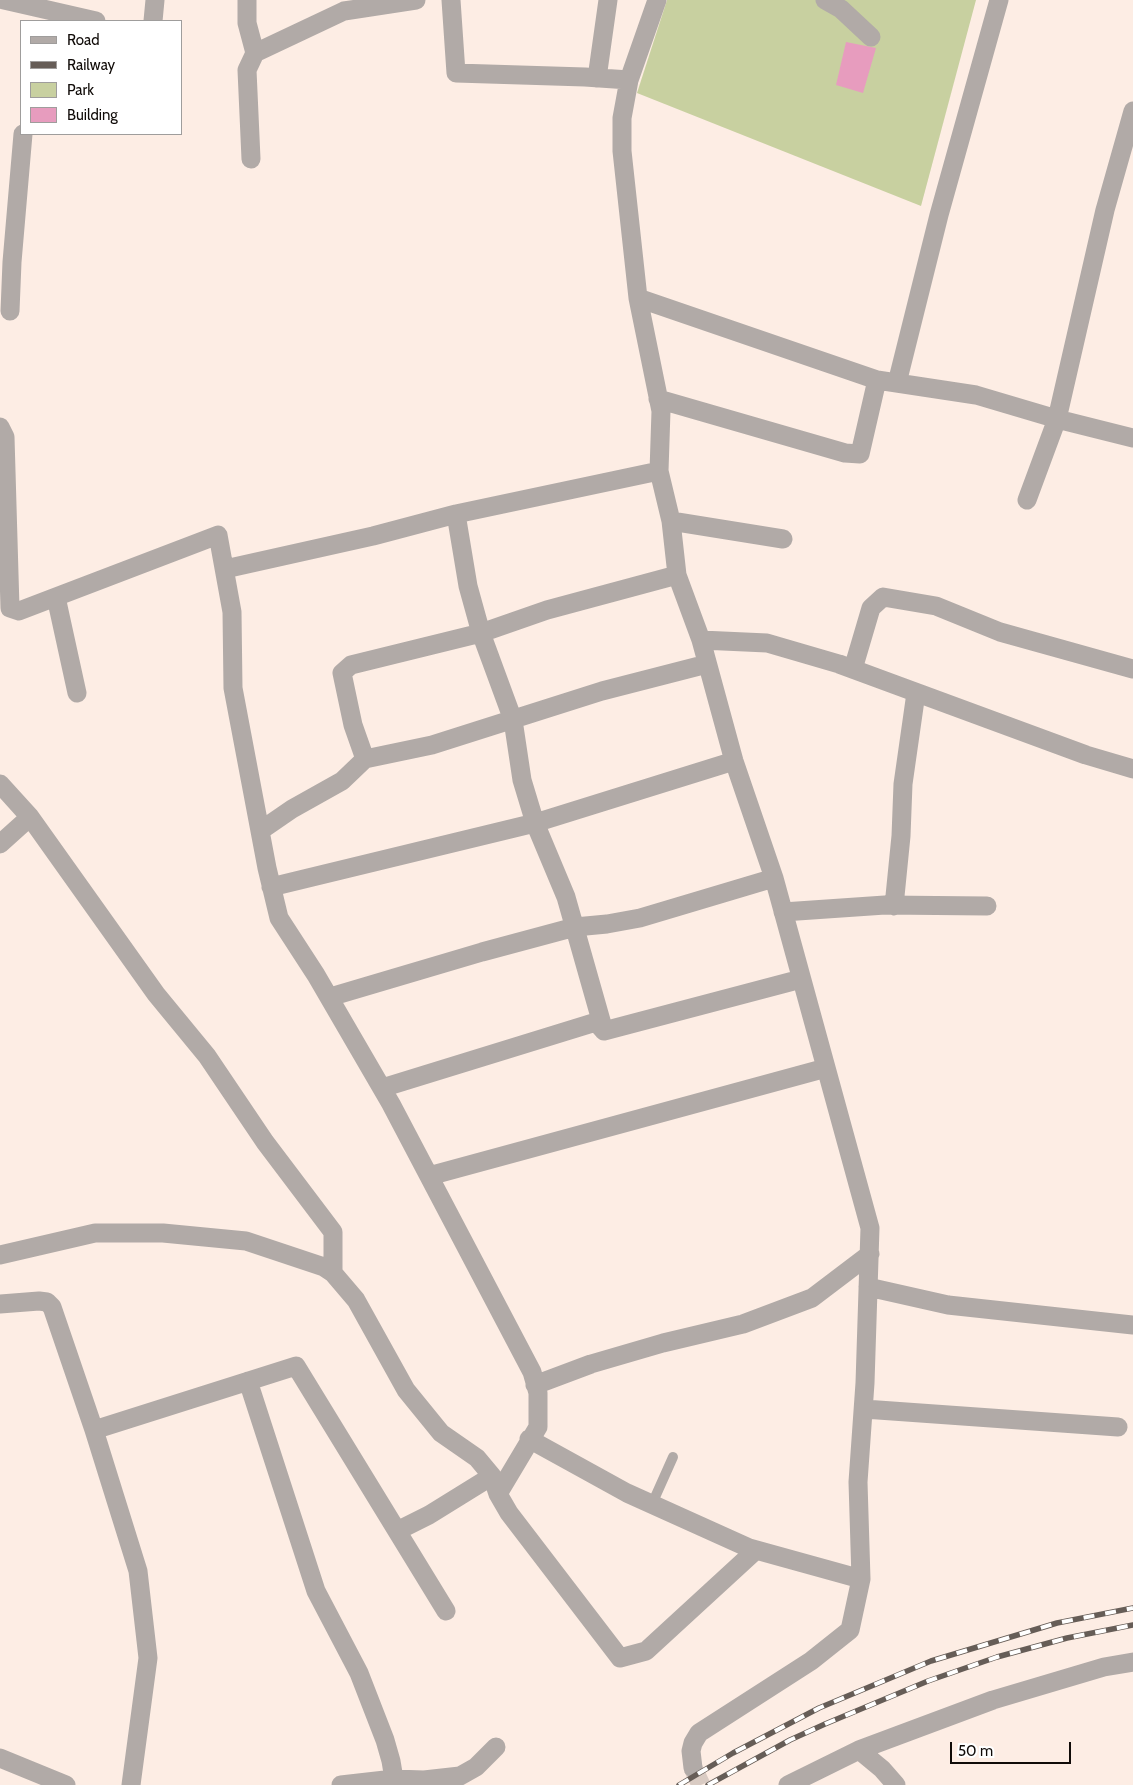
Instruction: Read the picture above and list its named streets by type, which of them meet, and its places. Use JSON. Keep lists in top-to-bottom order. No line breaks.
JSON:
{"legend":["Road","Railway","Park","Building"],"scale_bar":"50 m"}
